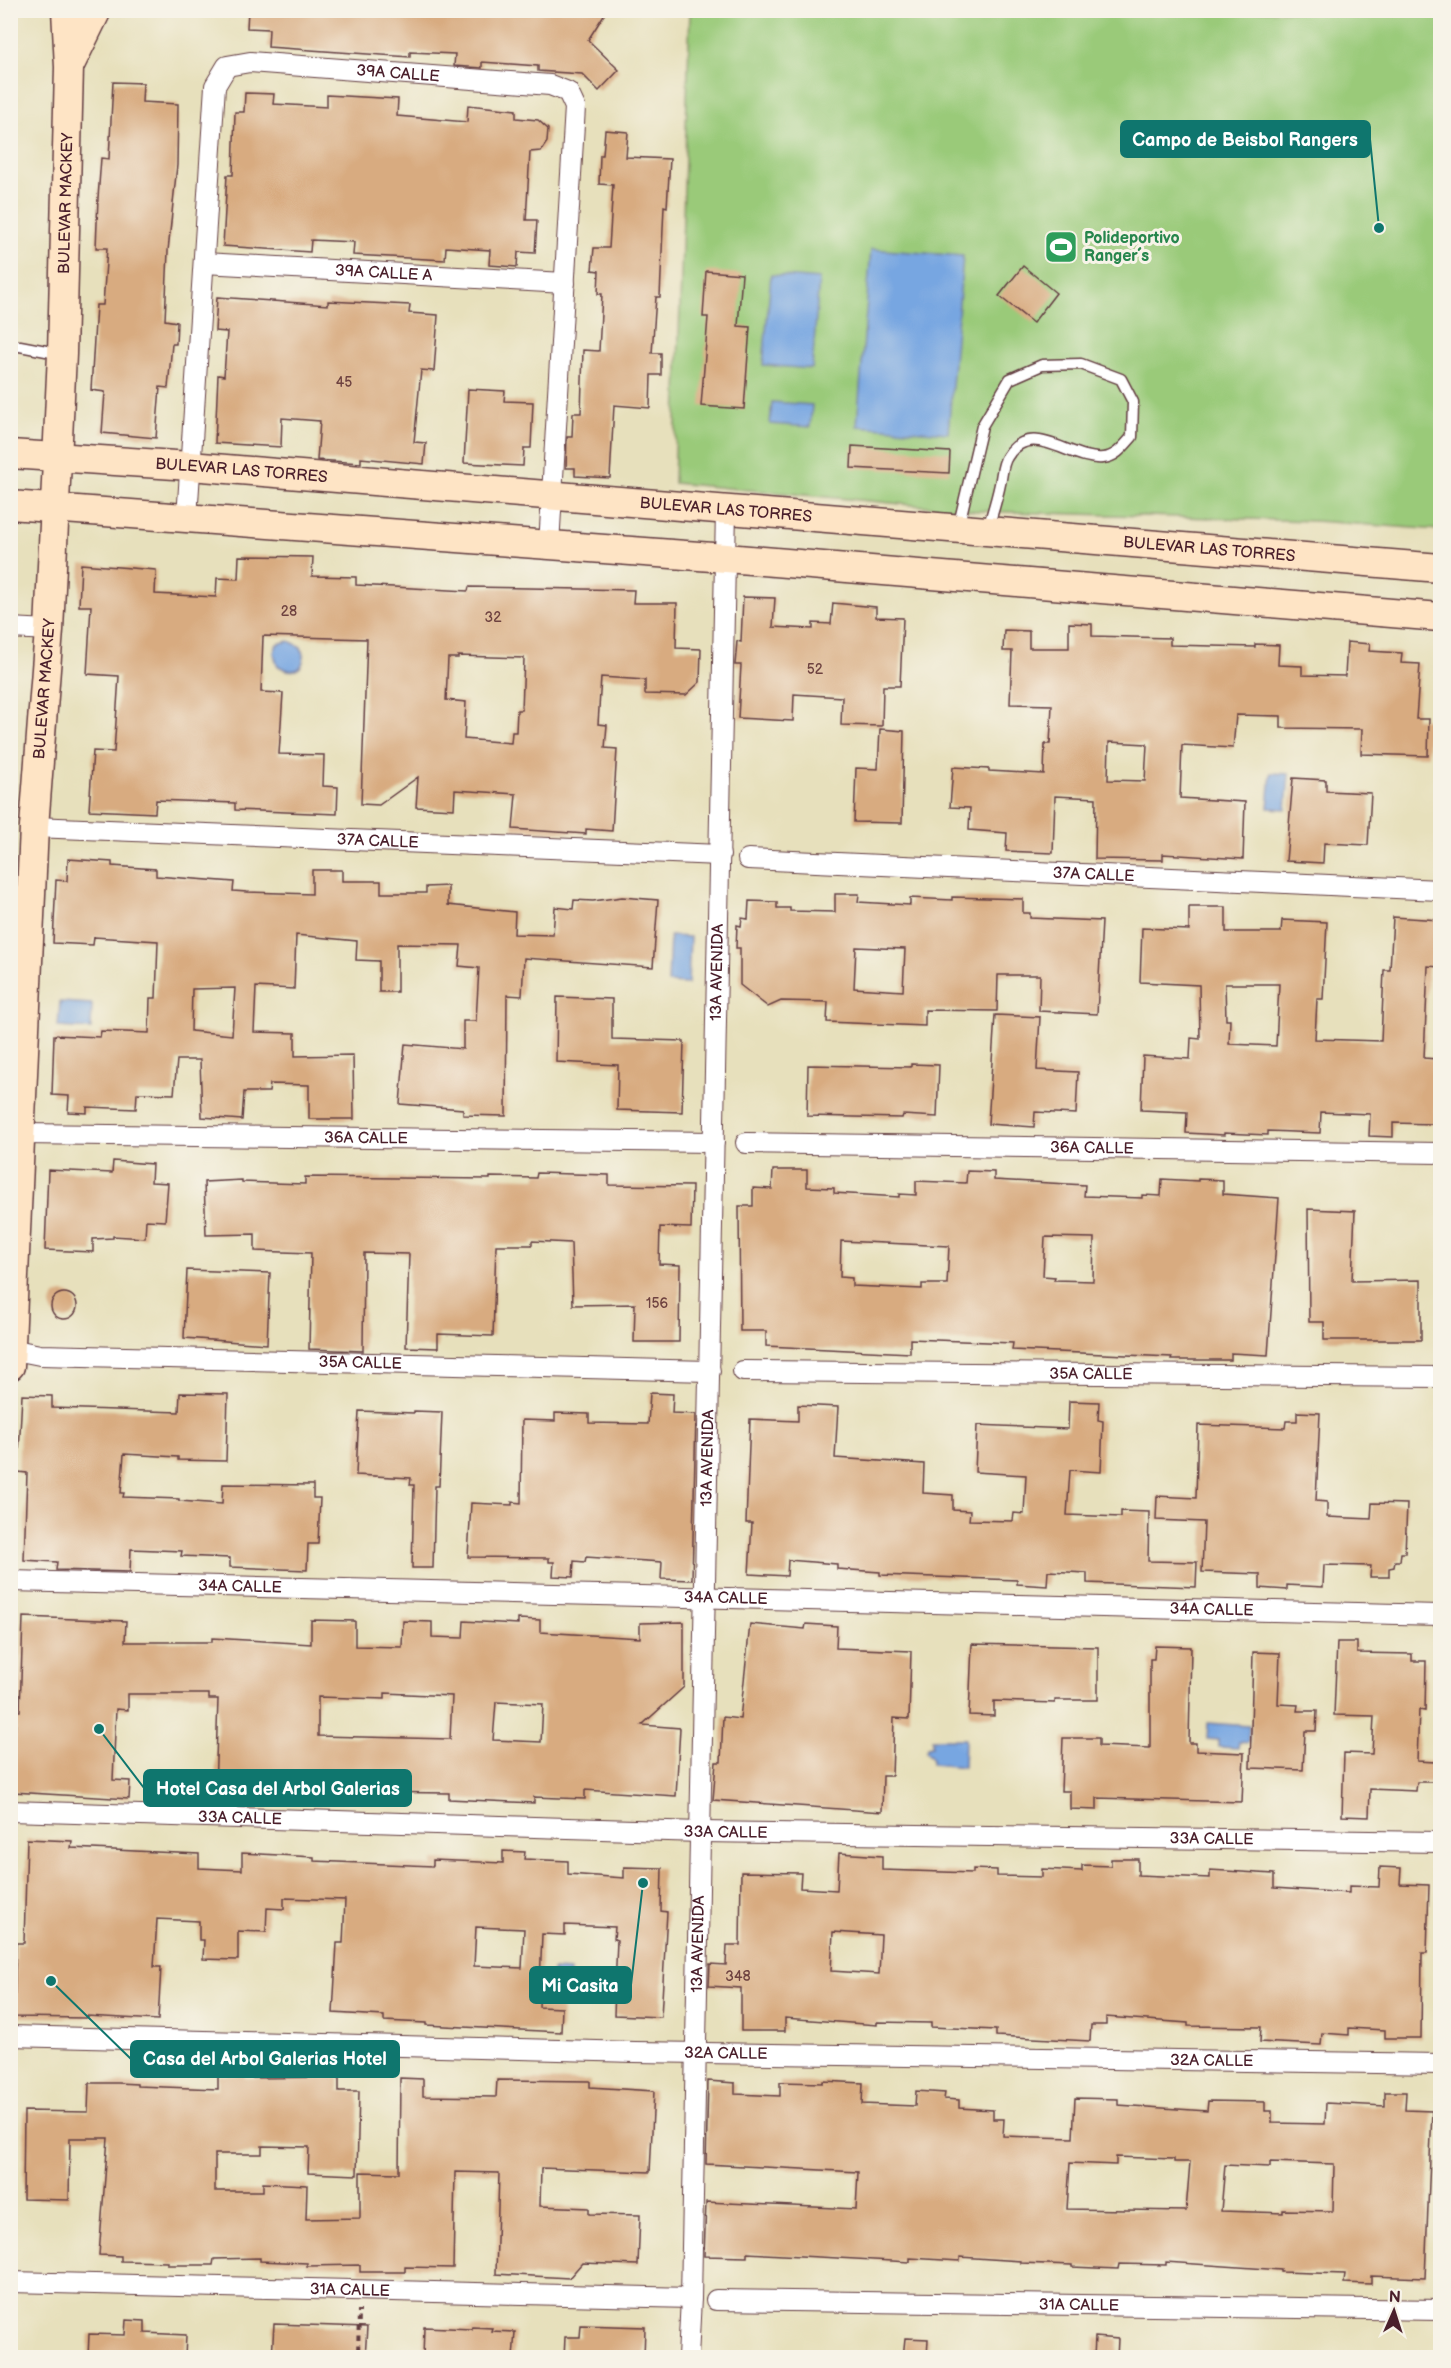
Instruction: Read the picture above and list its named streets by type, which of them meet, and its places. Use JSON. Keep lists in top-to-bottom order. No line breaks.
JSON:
{"streets":{"street":["39A CALLE","BULEVAR MACKEY","39A CALLE A","BULEVAR LAS TORRES","37A CALLE","13A AVENIDA","36A CALLE","35A CALLE","34A CALLE","33A CALLE","32A CALLE","31A CALLE"]},"crossings":[["39A CALLE","39A CALLE A"],["BULEVAR MACKEY","BULEVAR LAS TORRES"],["BULEVAR MACKEY","37A CALLE"],["BULEVAR MACKEY","36A CALLE"],["BULEVAR MACKEY","35A CALLE"],["BULEVAR LAS TORRES","13A AVENIDA"],["37A CALLE","13A AVENIDA"],["13A AVENIDA","36A CALLE"],["13A AVENIDA","35A CALLE"],["13A AVENIDA","34A CALLE"],["13A AVENIDA","33A CALLE"],["13A AVENIDA","32A CALLE"],["13A AVENIDA","31A CALLE"]],"places":{"other":["Campo de Beisbol Rangers","Hotel Casa del Arbol Galerias","Mi Casita","Casa del Arbol Galerias Hotel"],"sports":["Polideportivo Ranger´s"]},"house_numbers":["45","28","32","52","156","348"],"north":"top"}
